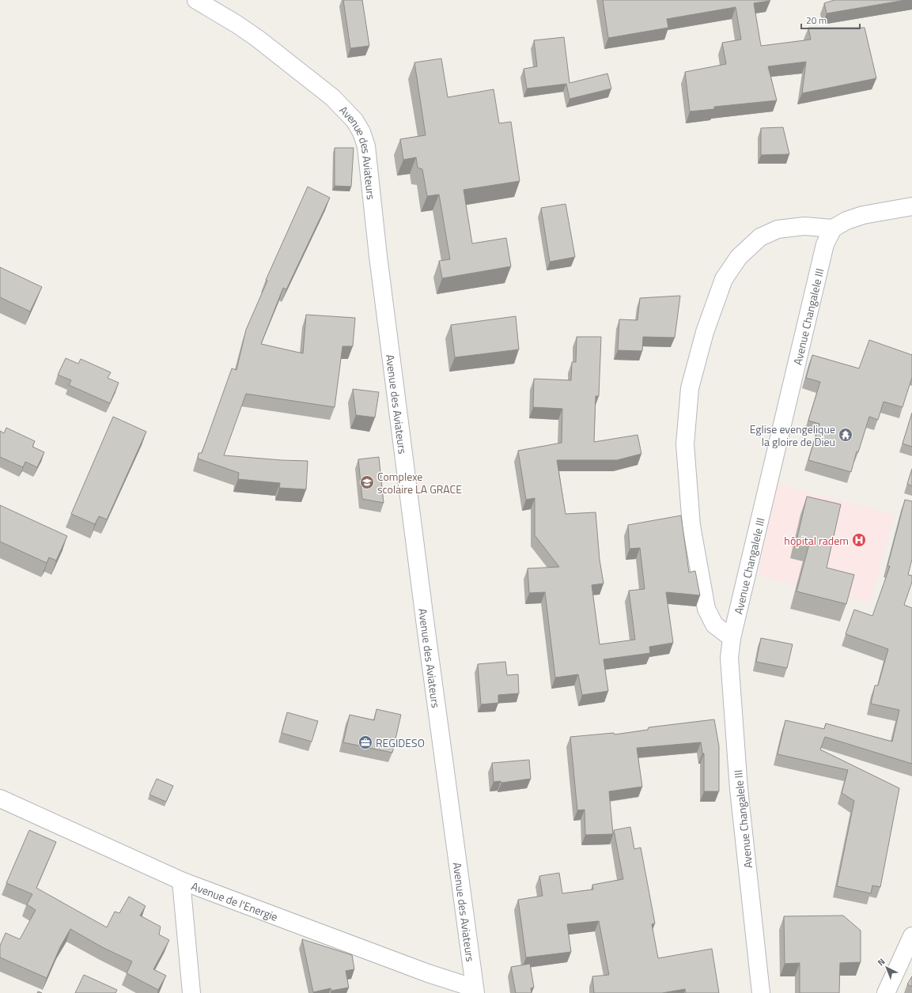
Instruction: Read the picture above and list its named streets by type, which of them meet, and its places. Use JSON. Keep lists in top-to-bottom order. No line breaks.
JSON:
{"streets":{"street":["Avenue des Aviateurs","Avenue Changalele III","Avenue de l'Energie"]},"crossings":[["Avenue des Aviateurs","Avenue de l'Energie"]],"places":{"temple":["Eglise evengelique la gloire de Dieu"],"school or university":["Complexe scolaire LA GRACE"],"hospital":["hôpital radem"],"office":["REGIDESO"]},"scale_bar":"20 m","north":"top left"}
